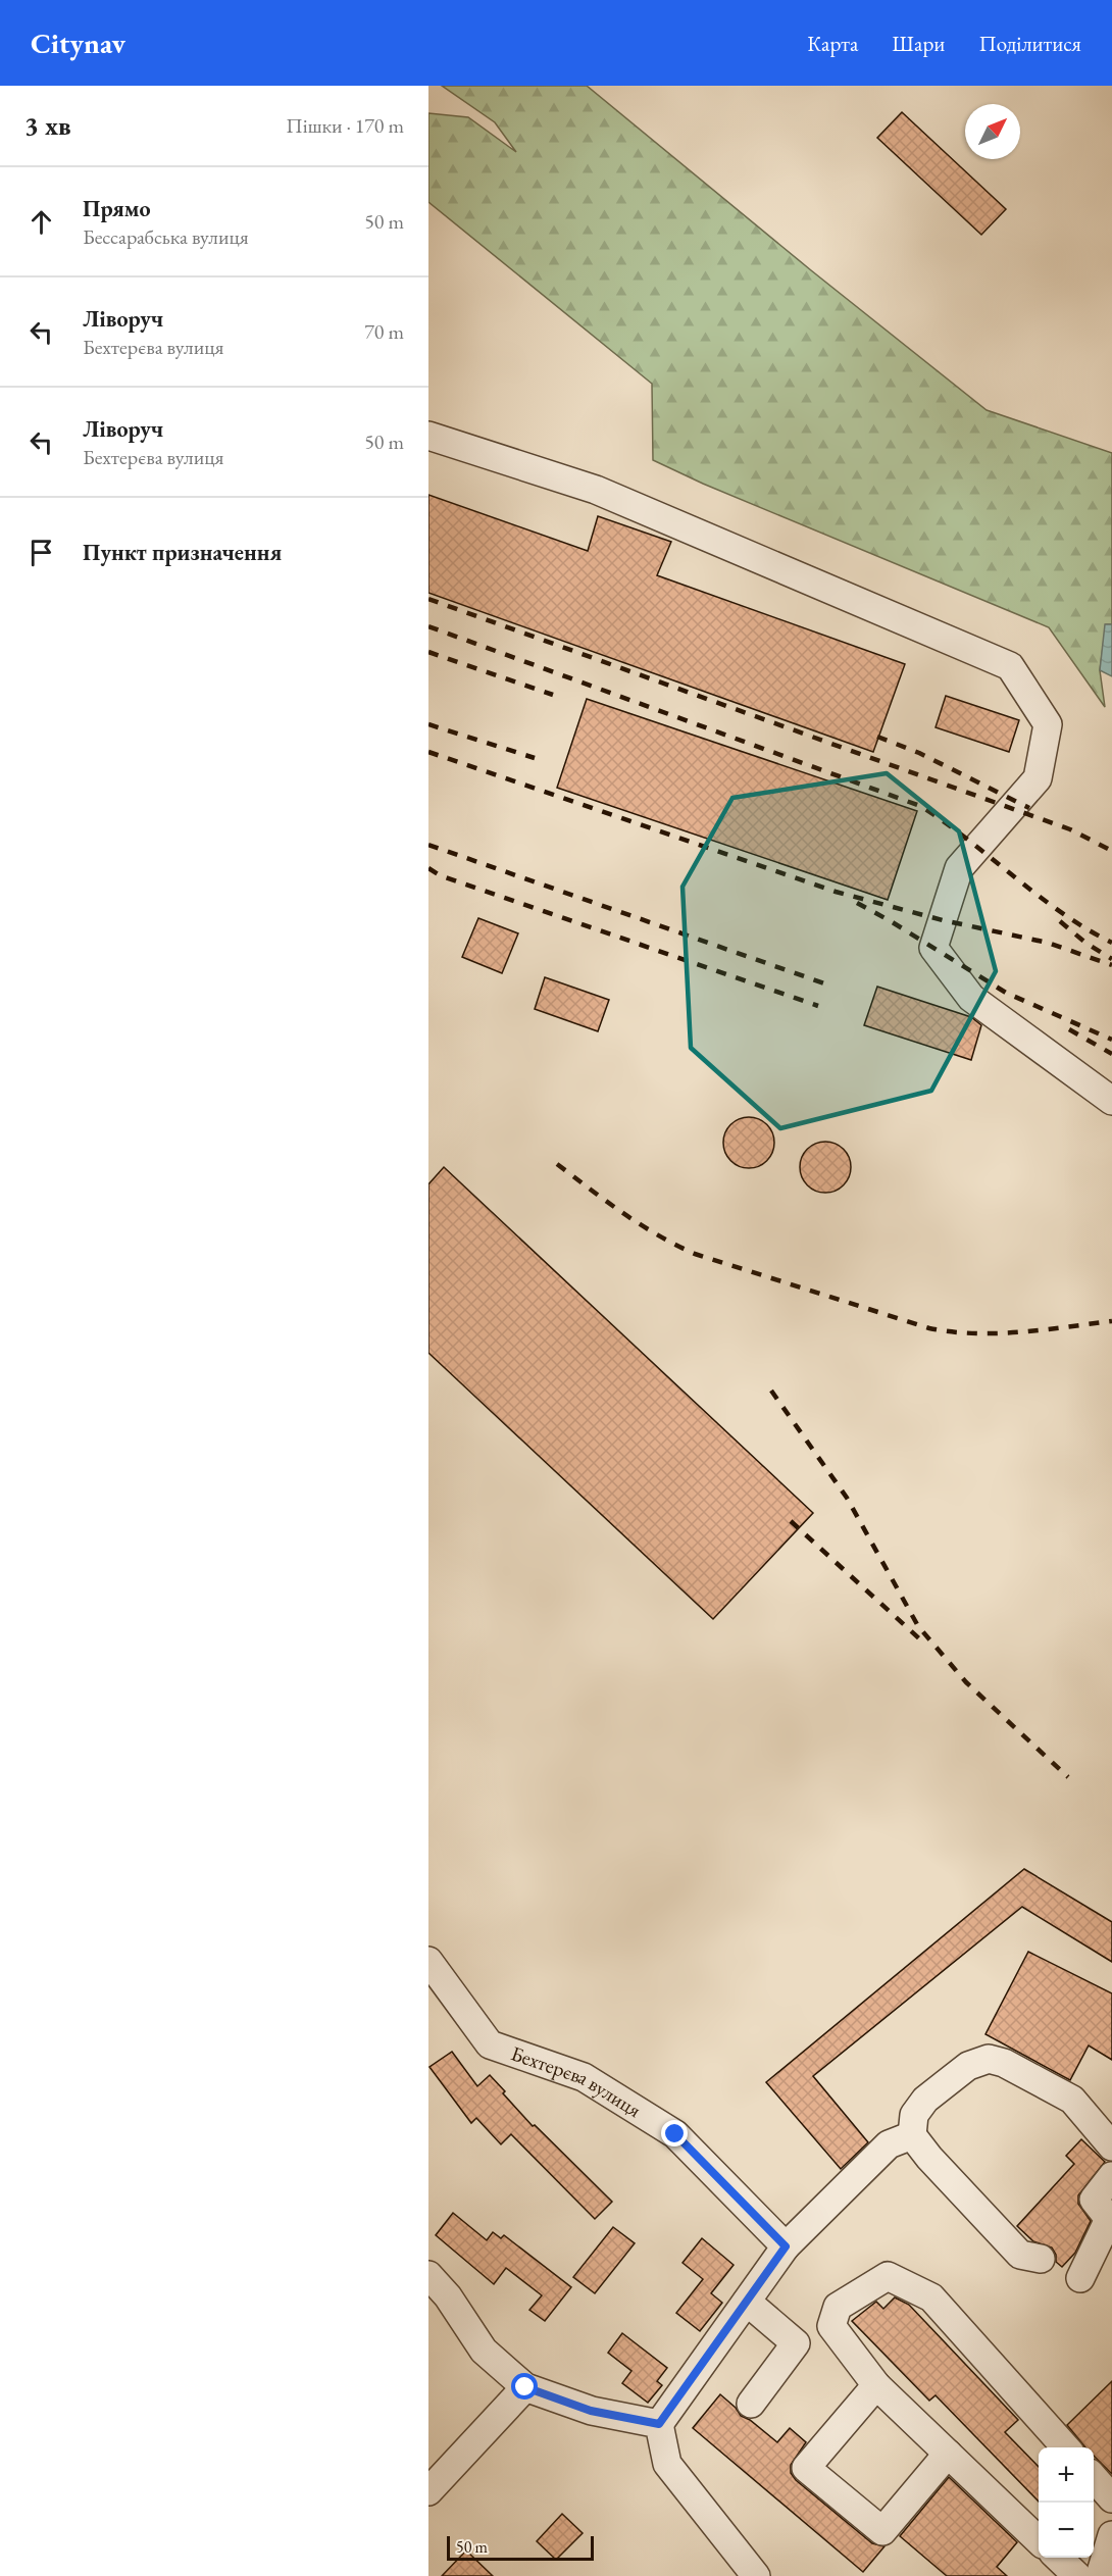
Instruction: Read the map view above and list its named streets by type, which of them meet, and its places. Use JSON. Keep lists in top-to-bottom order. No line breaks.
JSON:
{"streets":{"street":["Бехтерєва вулиця"]},"scale_bar":"50 m","north":"top right","page":{"header":"Citynav","nav":["Карта","Шари","Поділитися"],"heading":["3 хв","Пішки · 170 m"],"list":[["Прямо","Бессарабська вулиця","50 m"],["Ліворуч","Бехтерєва вулиця","70 m"],["Ліворуч","Бехтерєва вулиця","50 m"],"Пункт призначення"],"map_buttons":["+","−"],"scale":"50 m"}}
